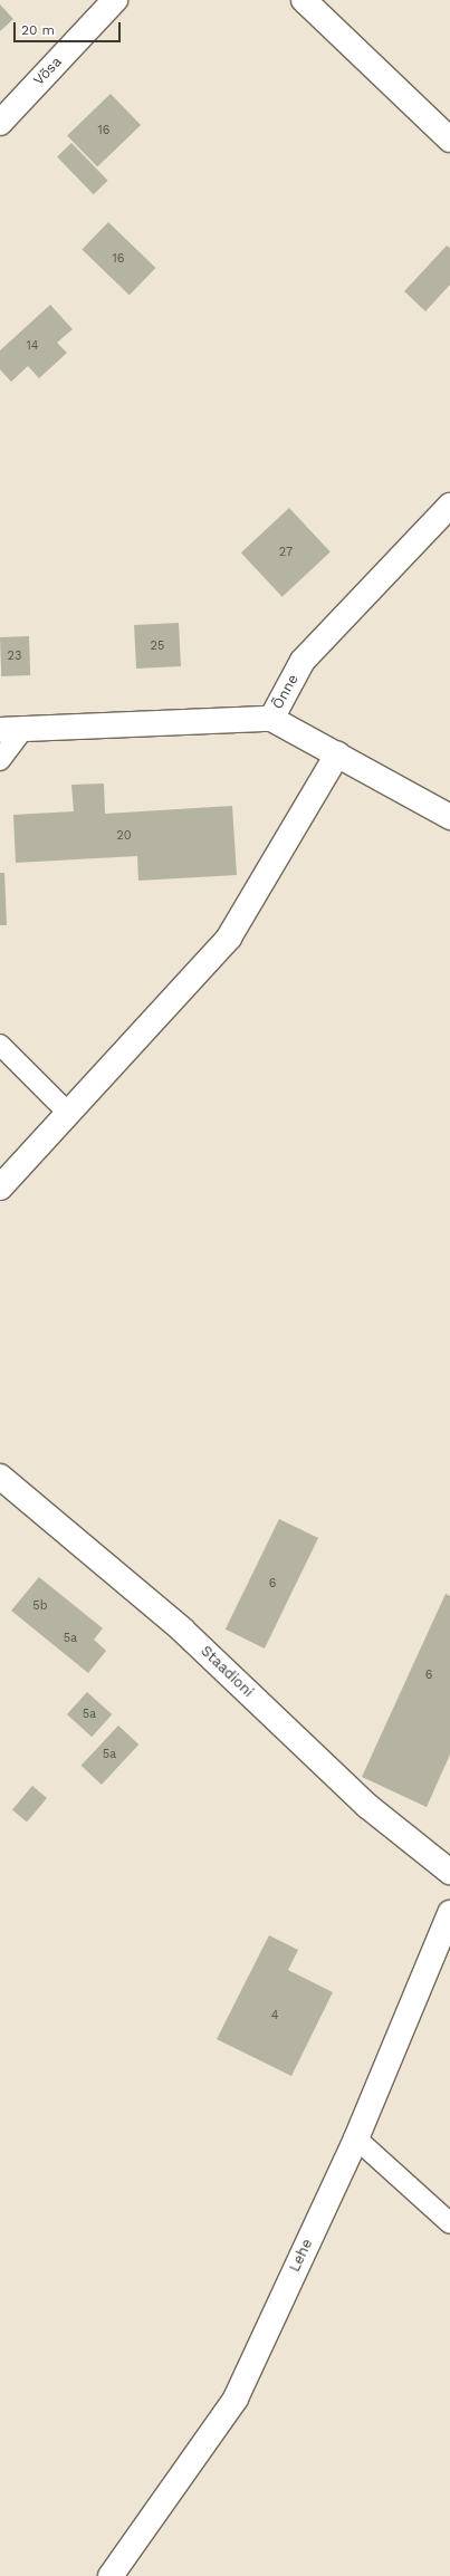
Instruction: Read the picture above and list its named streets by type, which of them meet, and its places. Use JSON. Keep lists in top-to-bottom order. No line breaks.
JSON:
{"streets":{"street":["Võsa","Õnne","Staadioni","Lehe"]},"house_numbers":["16","16","14","27","25","23","20","6","5b","5a","6","5a","5a","4"],"scale_bar":"20 m"}
